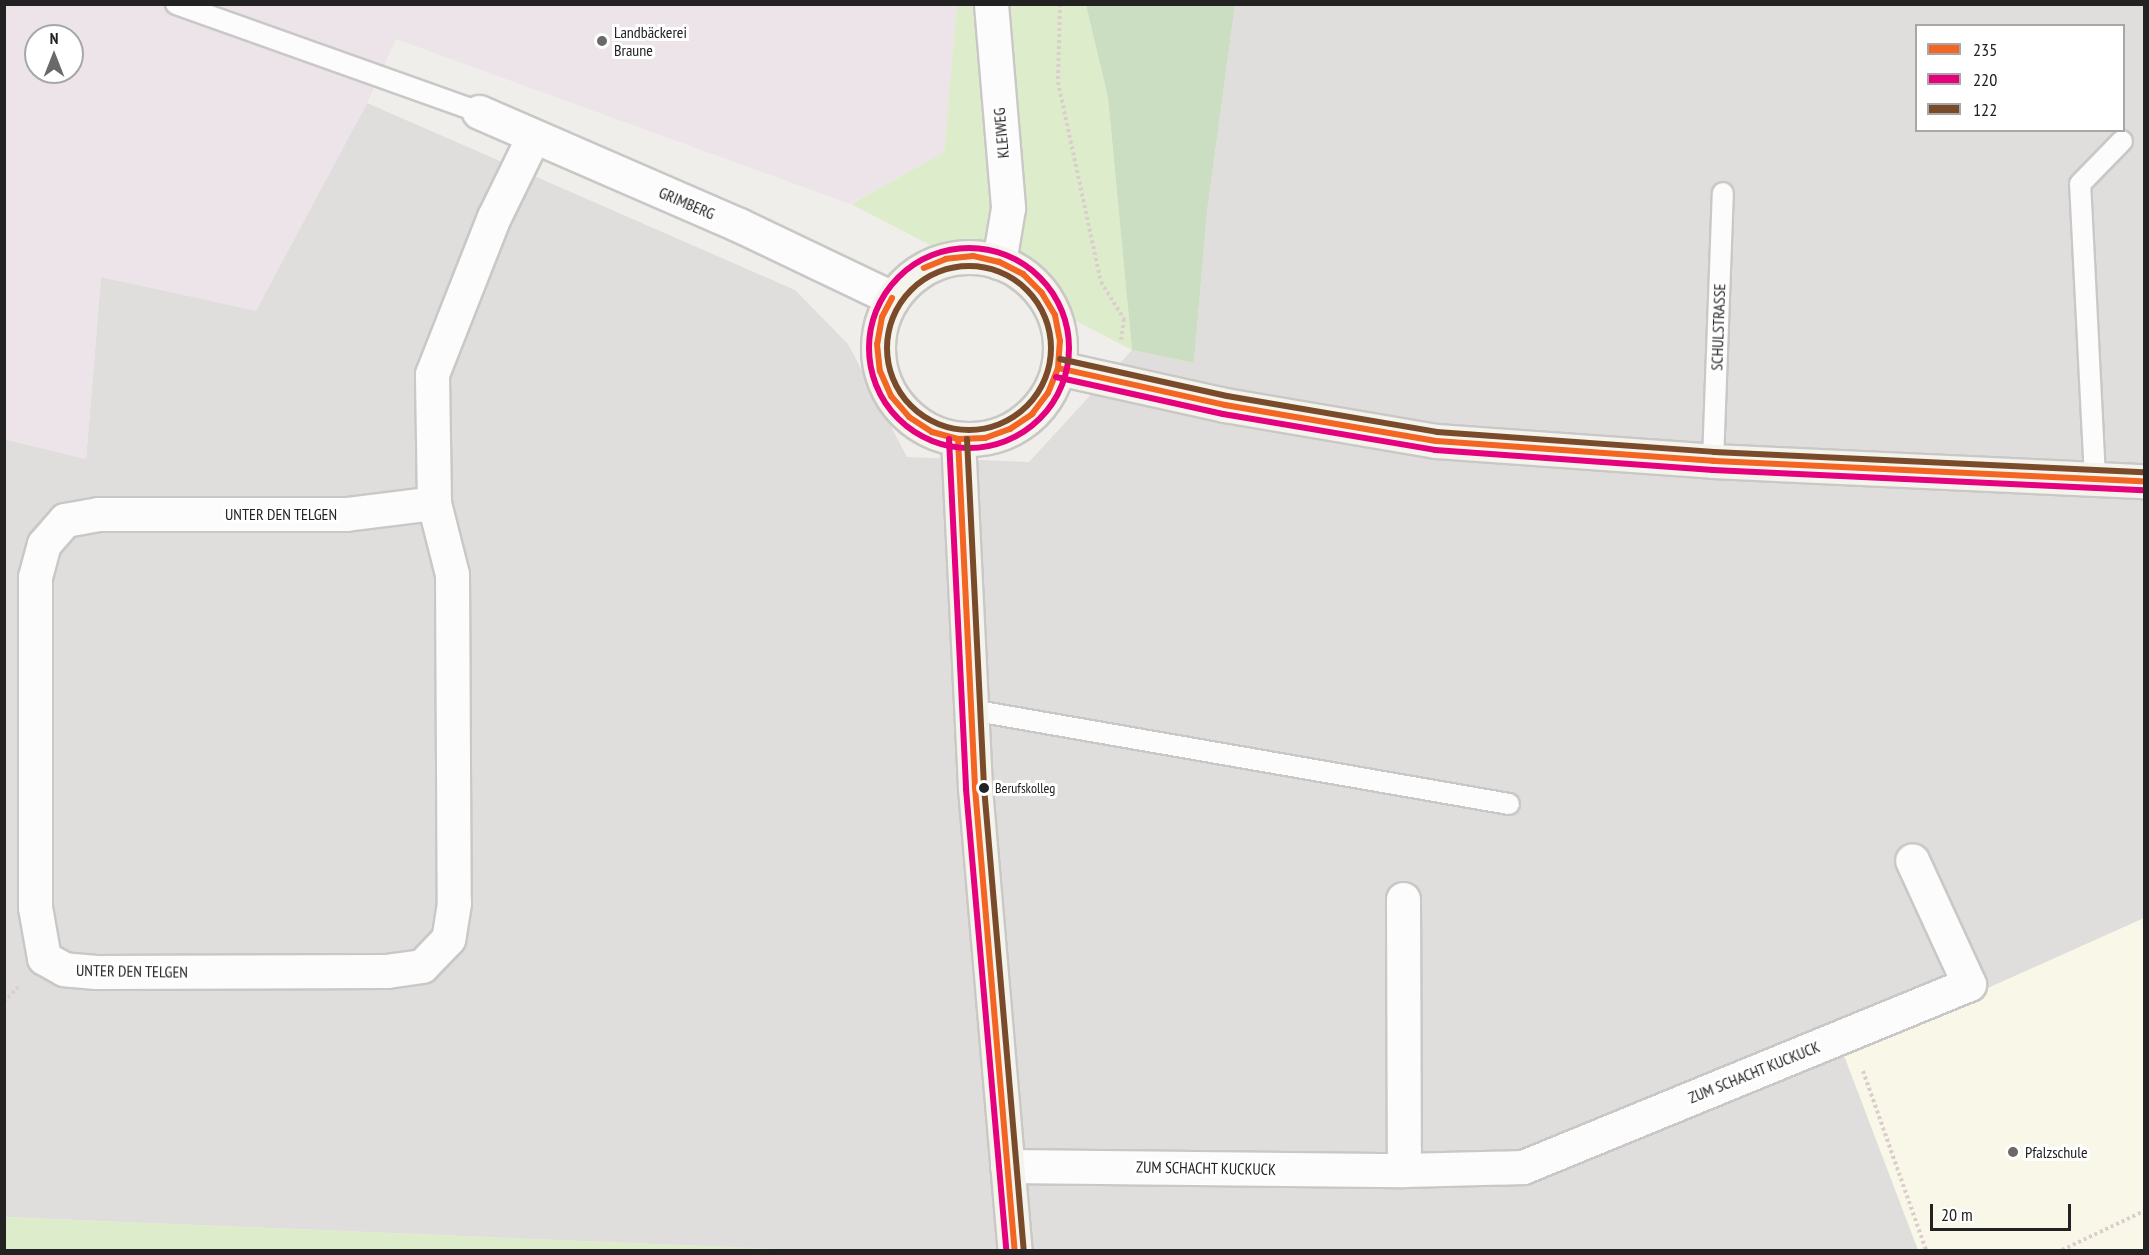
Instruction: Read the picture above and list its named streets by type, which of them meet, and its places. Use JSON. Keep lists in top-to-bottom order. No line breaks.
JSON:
{"streets":{"street":["KLEIWEG","GRIMBERG","UNTER DEN TELGEN","ZUM SCHACHT KUCKUCK"],"lane":["SCHULSTRASSE"]},"crossings":[["KLEIWEG","GRIMBERG"],["GRIMBERG","UNTER DEN TELGEN"]],"places":["Landbäckerei Braune","Berufskolleg","Pfalzschule"],"lines":["transit line 220","transit line 235","transit line 122"],"legend":["235","220","122"],"scale_bar":"20 m","north":"top"}
